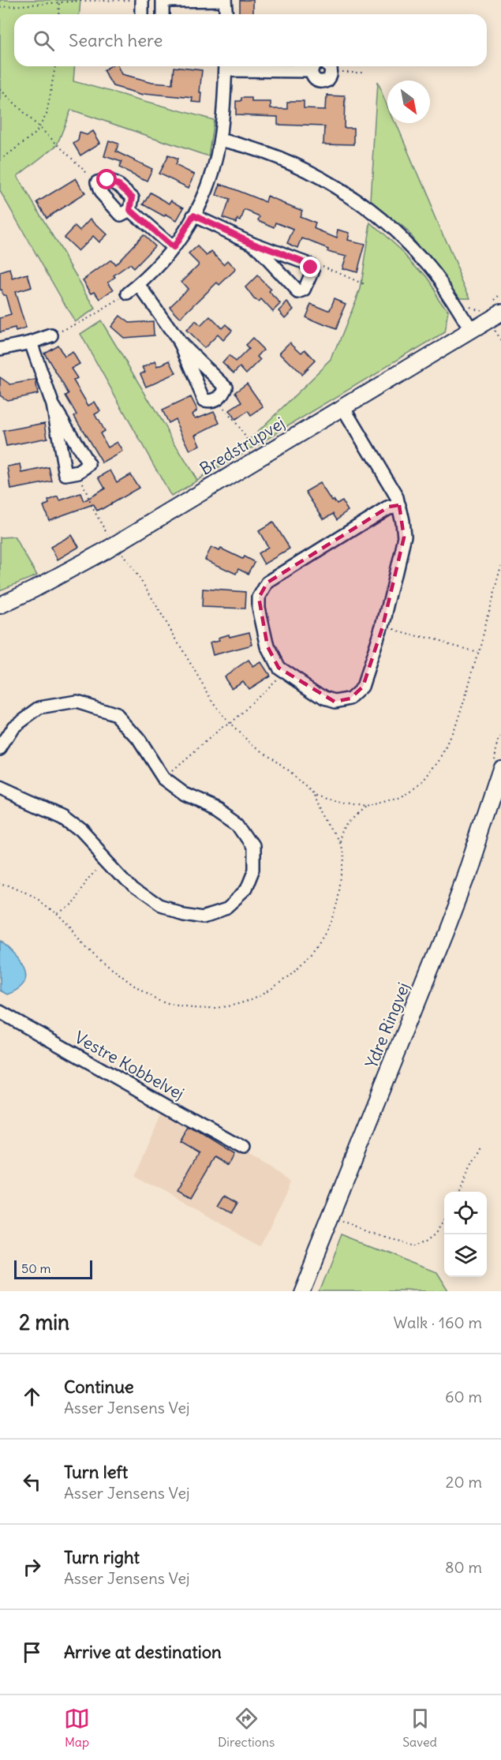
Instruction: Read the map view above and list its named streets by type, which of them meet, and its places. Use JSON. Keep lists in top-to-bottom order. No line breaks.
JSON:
{"streets":{"street":["Bredstrupvej","Ydre Ringvej","Vestre Kobbelvej"]},"scale_bar":"50 m","north":"bottom right","page":{"search":"Search here","scale":"50 m","heading":["2 min","Walk · 160 m"],"list":[["Continue","Asser Jensens Vej","60 m"],["Turn left","Asser Jensens Vej","20 m"],["Turn right","Asser Jensens Vej","80 m"],"Arrive at destination"],"nav":["Map","Directions","Saved"]}}
